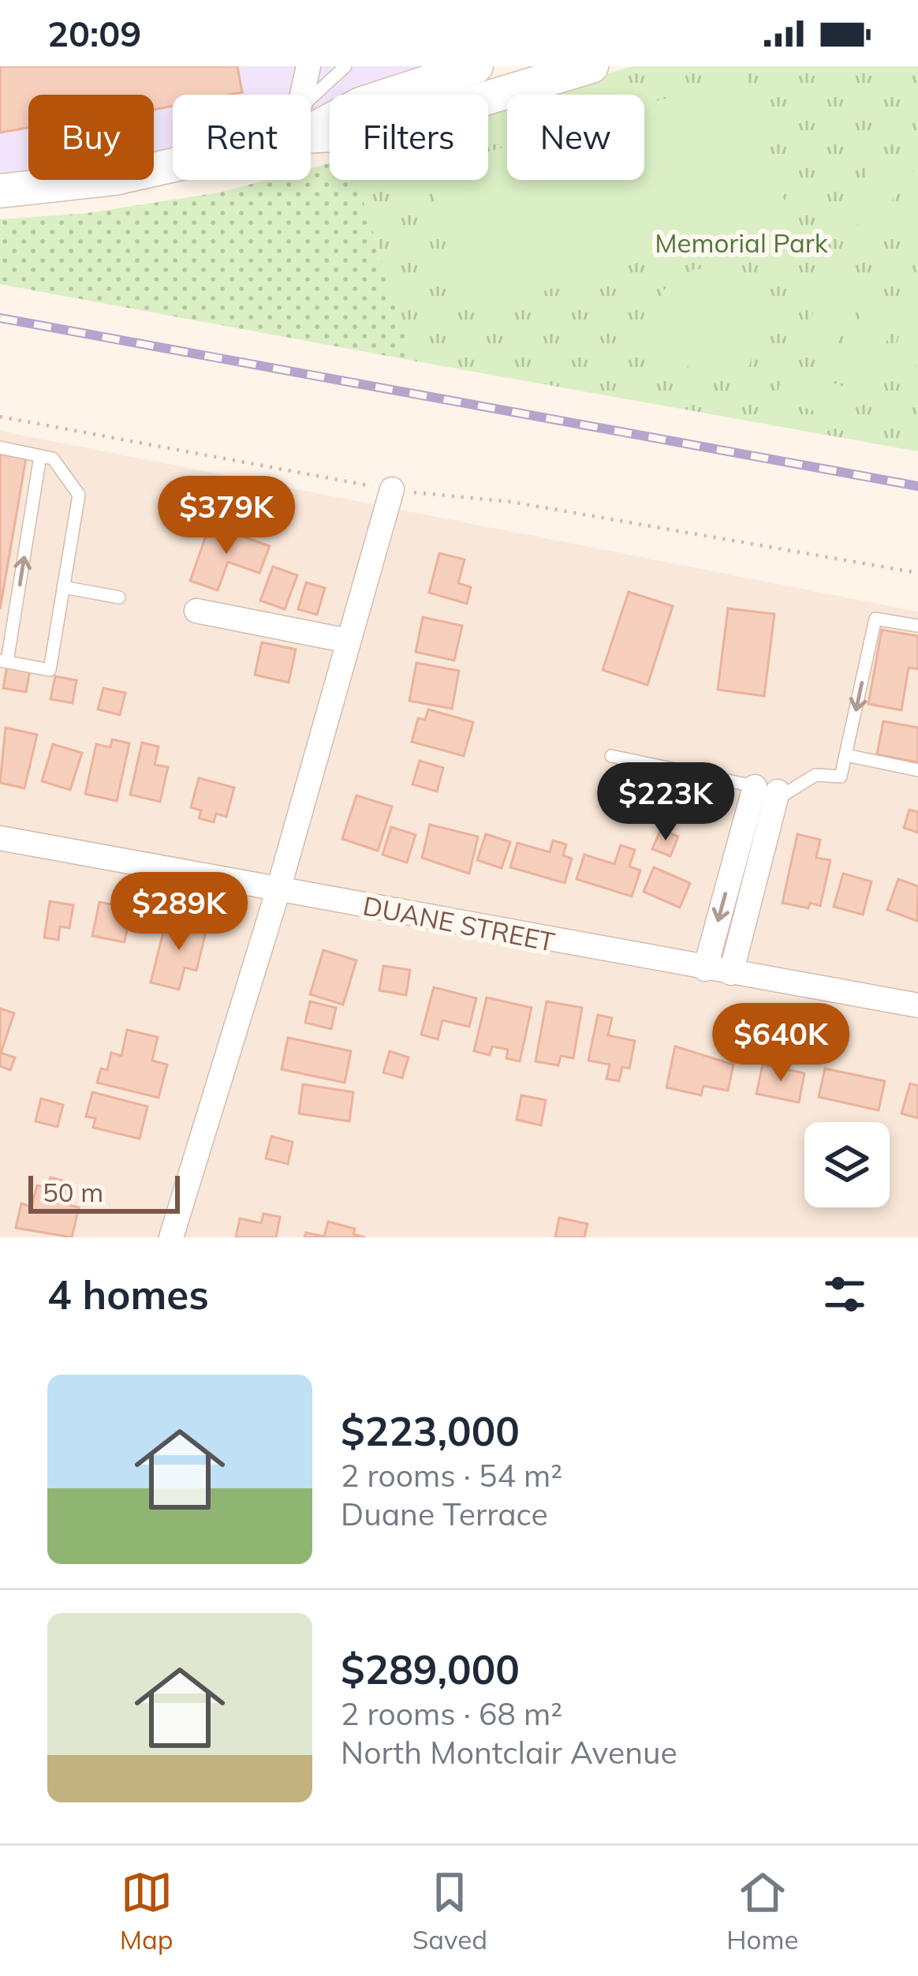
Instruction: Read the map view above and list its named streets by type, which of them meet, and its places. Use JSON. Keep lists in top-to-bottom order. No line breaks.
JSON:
{"streets":{"street":["DUANE STREET"]},"parks":["Memorial Park"],"scale_bar":"50 m","page":{"status":"20:09","chip":["Buy","Rent","Filters","New"],"price":["$379K","$223K","$289K","$640K"],"scale":"50 m","heading":"4 homes","list":[{"name":"$223,000","note":"2 rooms · 54 m² · Duane Terrace"},{"name":"$289,000","note":"2 rooms · 68 m² · North Montclair Avenue"}],"tabs":["Map","Saved","Home"]}}
